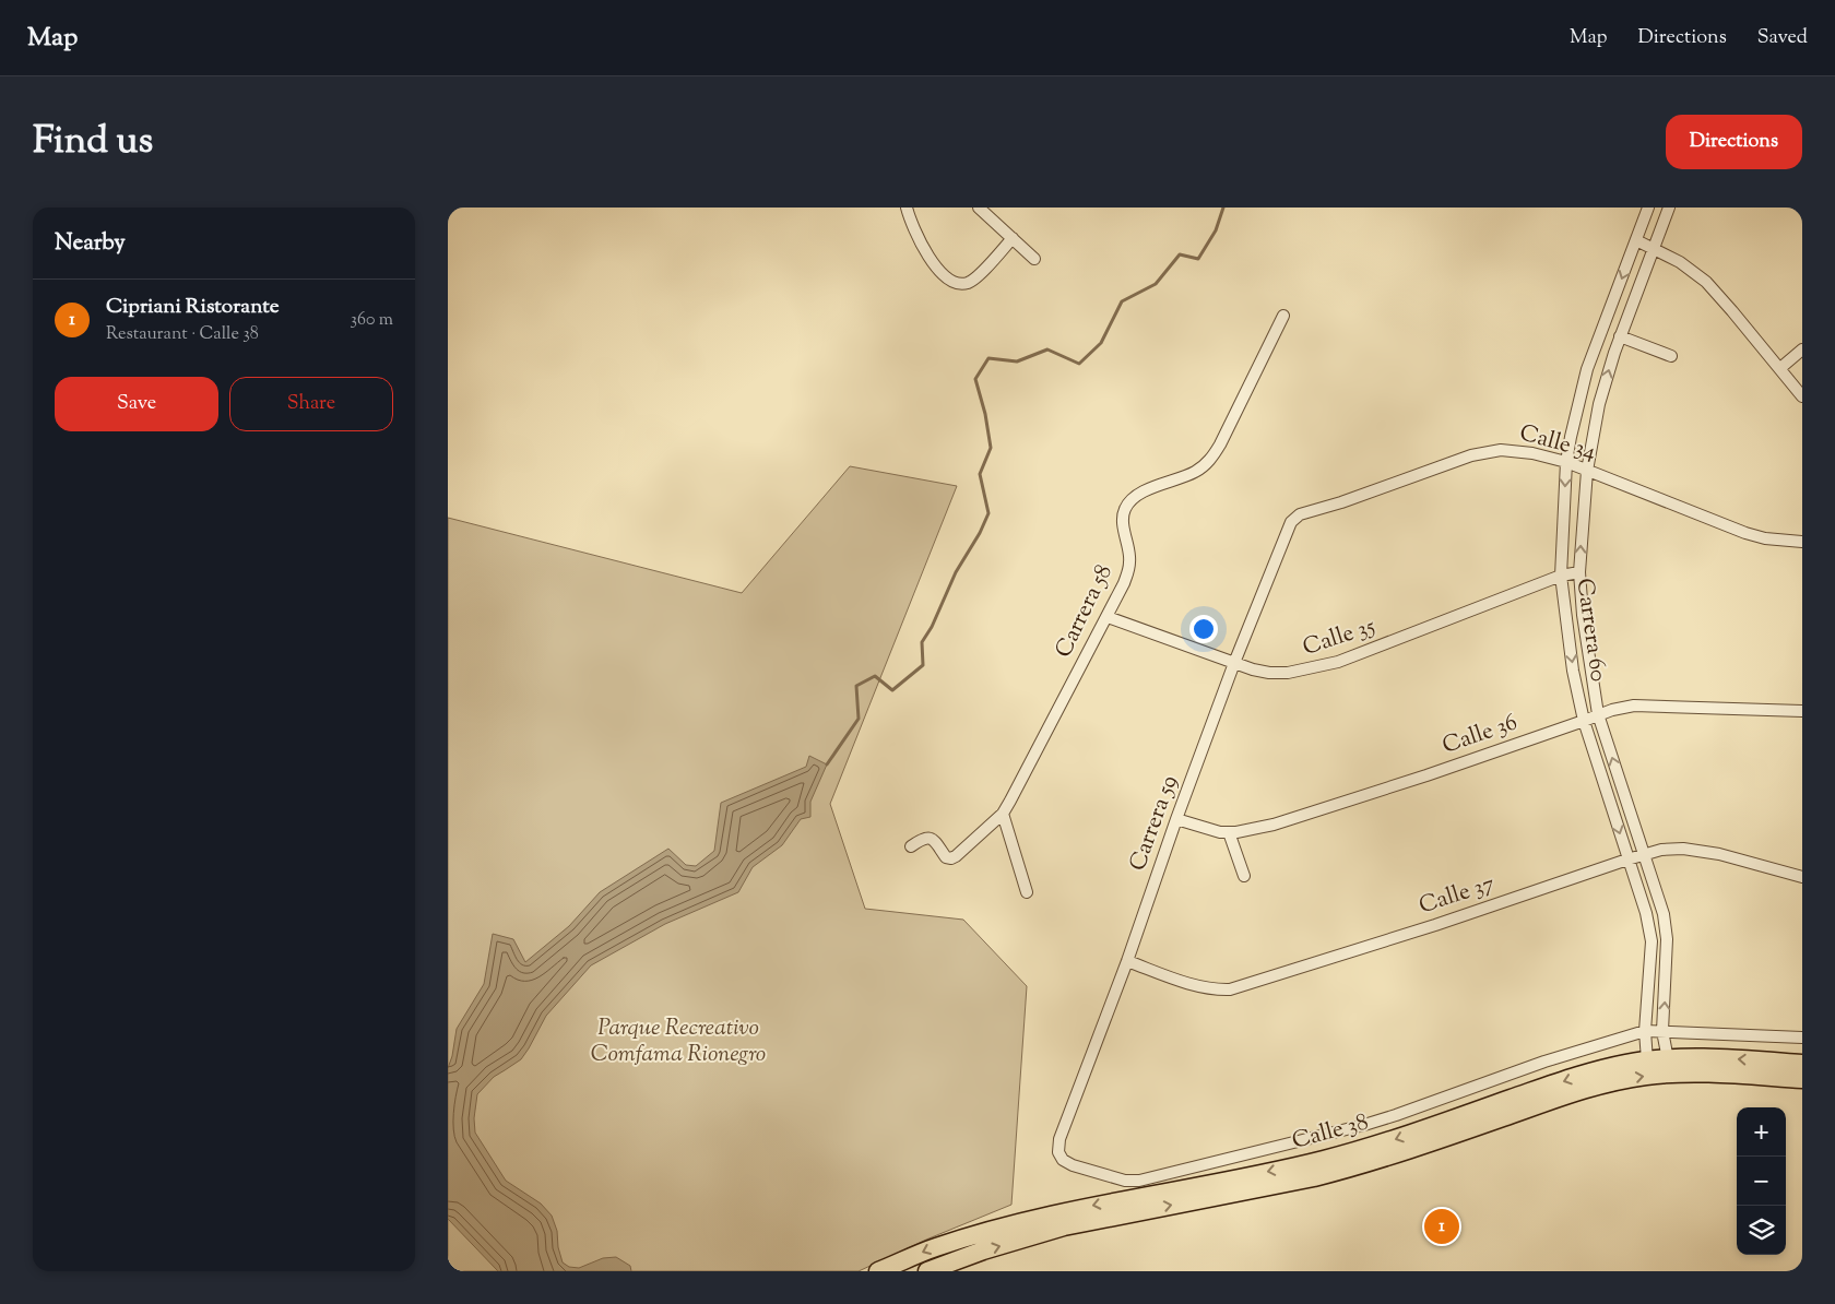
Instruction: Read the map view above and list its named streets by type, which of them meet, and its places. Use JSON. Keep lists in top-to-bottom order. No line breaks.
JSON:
{"streets":{"main road":["Calle 38"],"street":["Calle 34","Carrera 58","Carrera 60","Calle 35","Calle 36","Carrera 59","Calle 37"]},"crossings":[["Calle 34","Carrera 60"],["Calle 34","Carrera 59"],["Carrera 58","Calle 35"],["Carrera 60","Calle 35"],["Carrera 60","Calle 36"],["Carrera 60","Calle 37"],["Carrera 60","Calle 38"],["Calle 35","Carrera 59"],["Calle 36","Carrera 59"],["Carrera 59","Calle 37"],["Carrera 59","Calle 38"]],"parks":["Parque Recreativo Comfama Rionegro"],"page":{"header":"Map","nav":["Map","Directions","Saved"],"title":"Find us","buttons":["Directions",["Save","Share"]],"heading":"Nearby","list":[{"mark":"1","name":"Cipriani Ristorante","note":"Restaurant · Calle 38","value":"360 m"}],"map_buttons":["+","−"],"pins":"1"}}
